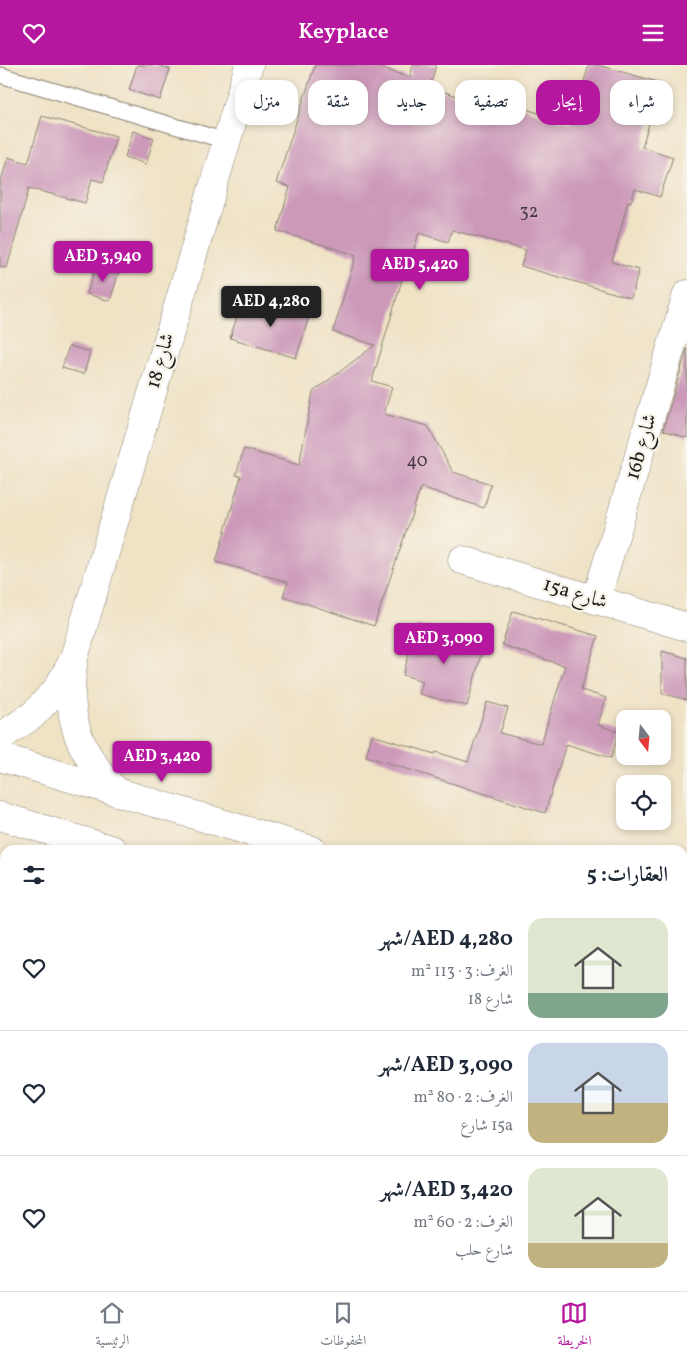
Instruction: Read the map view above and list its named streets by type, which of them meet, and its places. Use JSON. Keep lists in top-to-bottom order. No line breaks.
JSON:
{"streets":{"street":["شارع 18","16b شارع","15a شارع"]},"crossings":[["16b شارع","15a شارع"]],"house_numbers":["32","40"],"north":"bottom","page":{"header":"Keyplace","chip":["شراء","إيجار","تصفية","جديد","شقة","منزل"],"price":["AED 3,940","AED 5,420","AED 4,280","AED 3,090","AED 3,420"],"heading":"العقارات: 5","list":[{"name":"AED 4,280/شهر","note":"الغرف: 3 · 113 m² · شارع 18"},{"name":"AED 3,090/شهر","note":"الغرف: 2 · 80 m² · 15a شارع"},{"name":"AED 3,420/شهر","note":"الغرف: 2 · 60 m² · شارع حلب"}],"tabs":["الخريطة","المحفوظات","الرئيسية"]}}
